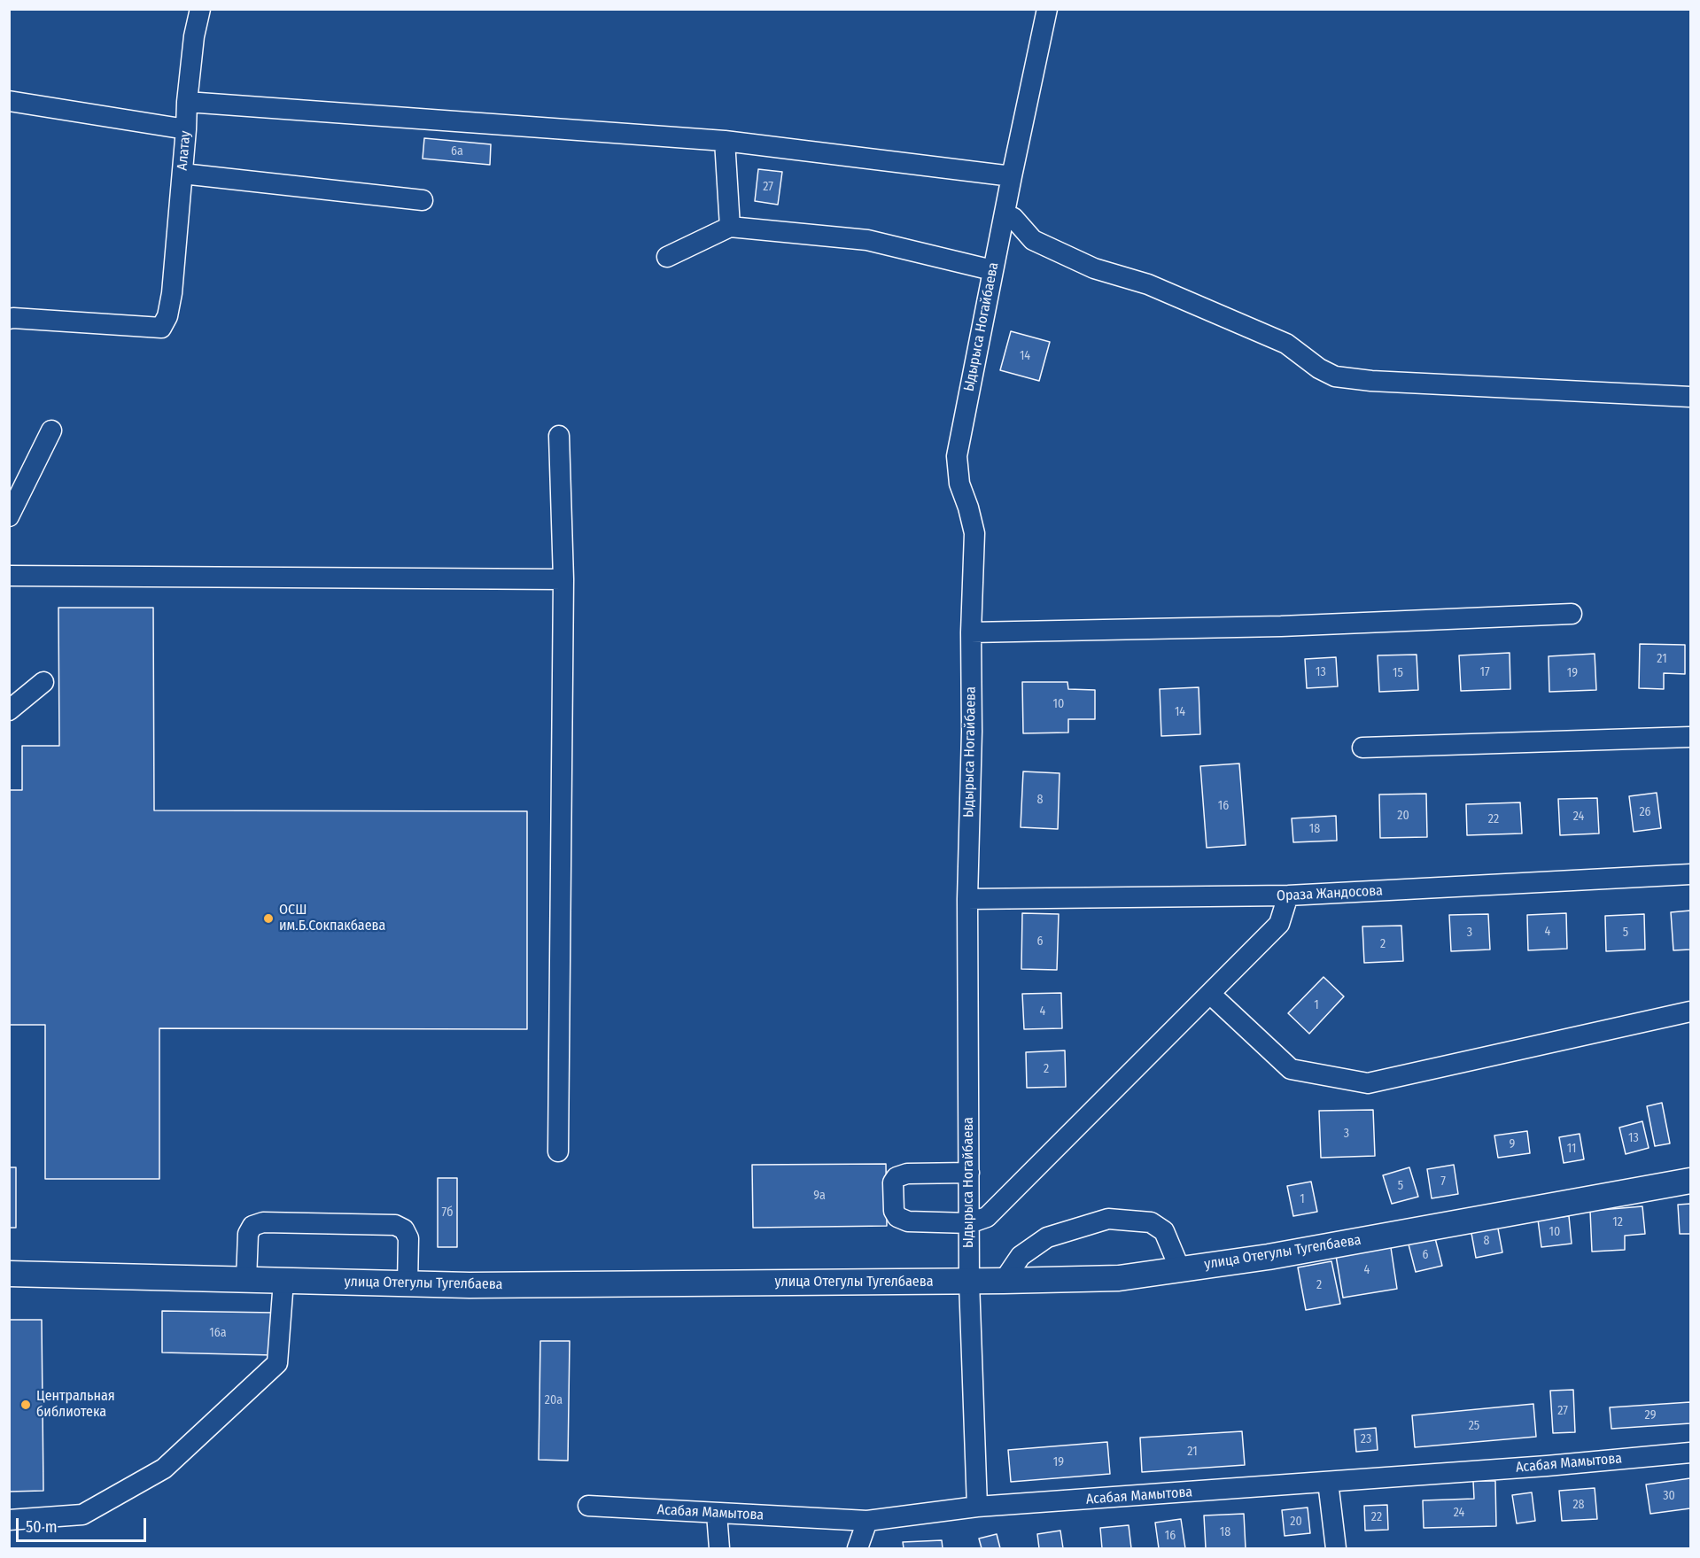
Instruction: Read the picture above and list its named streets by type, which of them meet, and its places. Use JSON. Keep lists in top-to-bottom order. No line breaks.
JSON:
{"streets":{"main road":["улица Отегулы Тугелбаева"],"street":["Алатау","Ыдырыса Ногайбаева","Ораза Жандосова","Асабая Мамытова"]},"crossings":[["Ыдырыса Ногайбаева","Ораза Жандосова"],["Ыдырыса Ногайбаева","улица Отегулы Тугелбаева"],["Ыдырыса Ногайбаева","Асабая Мамытова"]],"places":["ОСШ им.Б.Сокпакбаева","Центральная библиотека"],"house_numbers":["6а","27","14","21","13","17","15","19","10","14","8","16","26","20","24","22","18","4","3","5","6","2","1","4","2","3","13","9","11","7","5","9а","1","7б","12","10","8","6","4","2","16а","20а","27","29","25","23","21","19","30","28","24","22","20","18","16"],"scale_bar":"50 m"}
